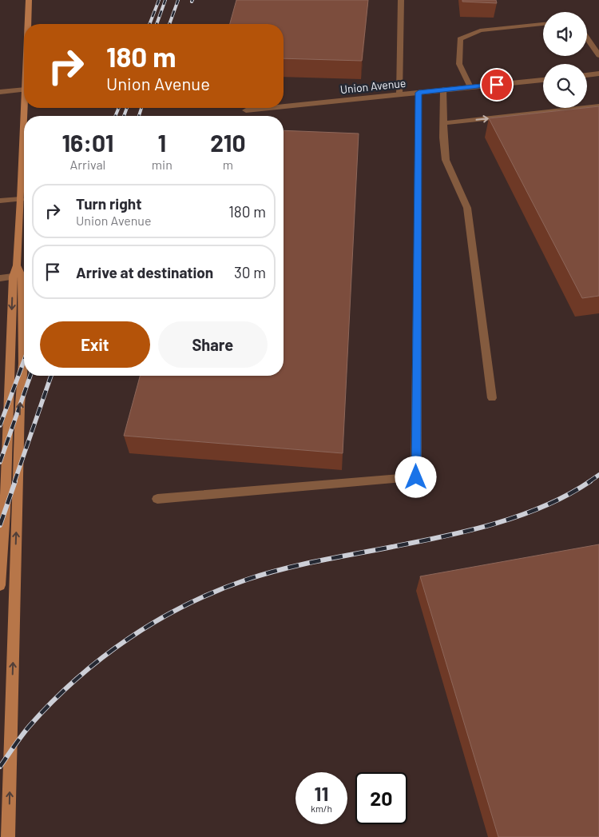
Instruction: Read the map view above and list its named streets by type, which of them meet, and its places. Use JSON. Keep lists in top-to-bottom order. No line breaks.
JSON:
{"streets":{"street":["Union Avenue"]},"page":{"turn":["180 m","Union Avenue"],"eta":["16:01","Arrival","1","min","210","m"],"list":[{"name":"Turn right","note":"Union Avenue","value":"180 m"},{"name":"Arrive at destination","value":"30 m"}],"buttons":["Exit","Share"],"speed":"11 km/h","limit":"20"}}
